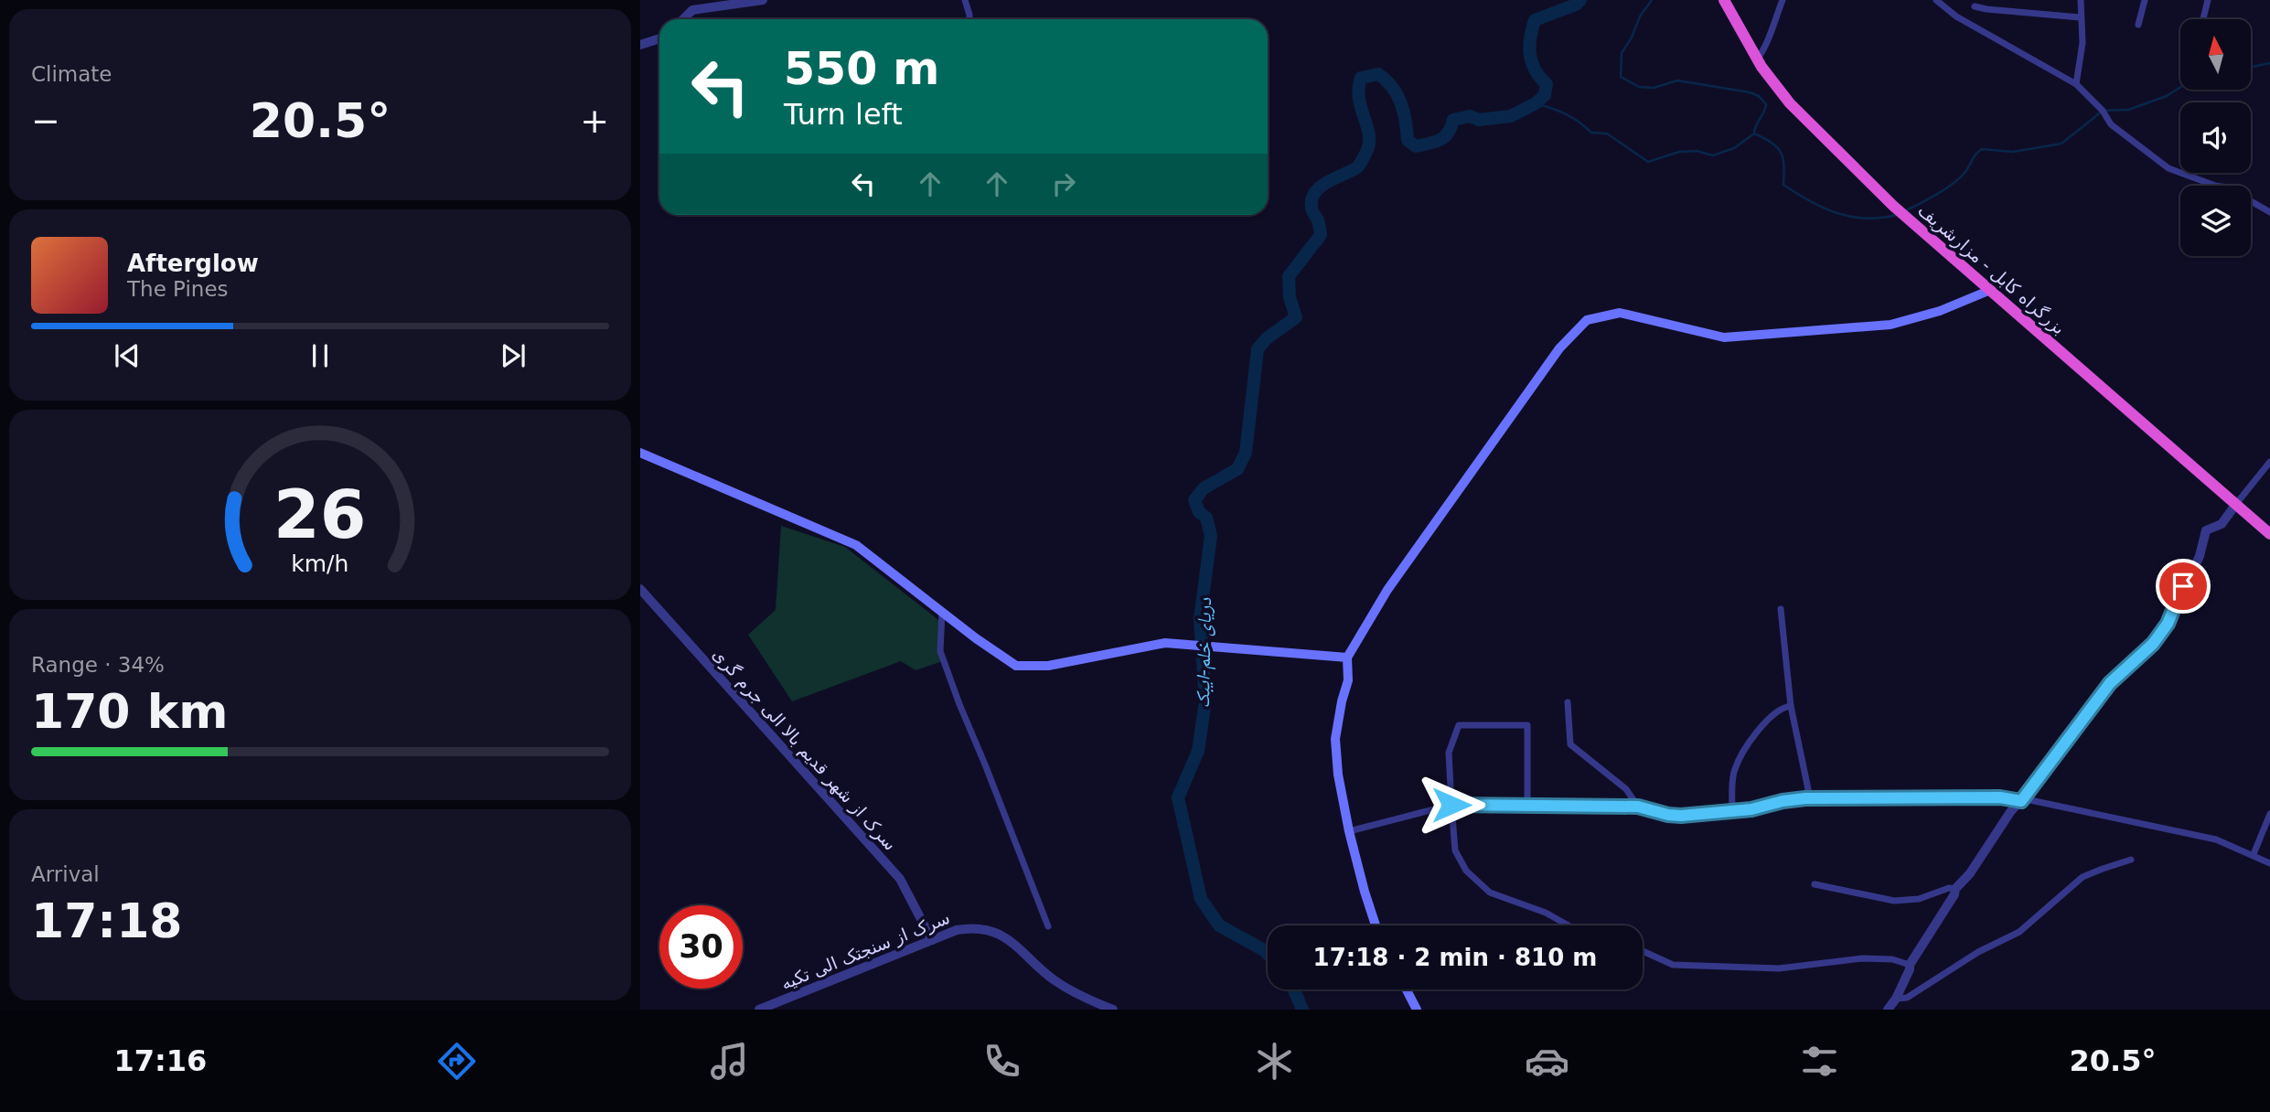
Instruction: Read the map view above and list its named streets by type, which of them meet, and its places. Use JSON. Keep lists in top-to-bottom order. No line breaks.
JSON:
{"streets":{"highway":["بزرگراه کابل - مزارشریف"],"street":["سرک از شهر قدیم بالا الی جرم گری","سرک از سنجتک الی تکیه"]},"crossings":[["سرک از شهر قدیم بالا الی جرم گری","سرک از سنجتک الی تکیه"]],"water":["دریای خلم-ایبک"],"north":"top","page":{"tile":["Climate",["Range · 34%","170 km"],["Arrival","17:18"]],"turn":["550 m","Turn left"],"heat":["−","20.5°","+"],"song":["Afterglow","The Pines"],"limit":"30","trip":"17:18 · 2 min · 810 m","tabs":["17:16","20.5°"],"gauge":["26","km/h"]}}
